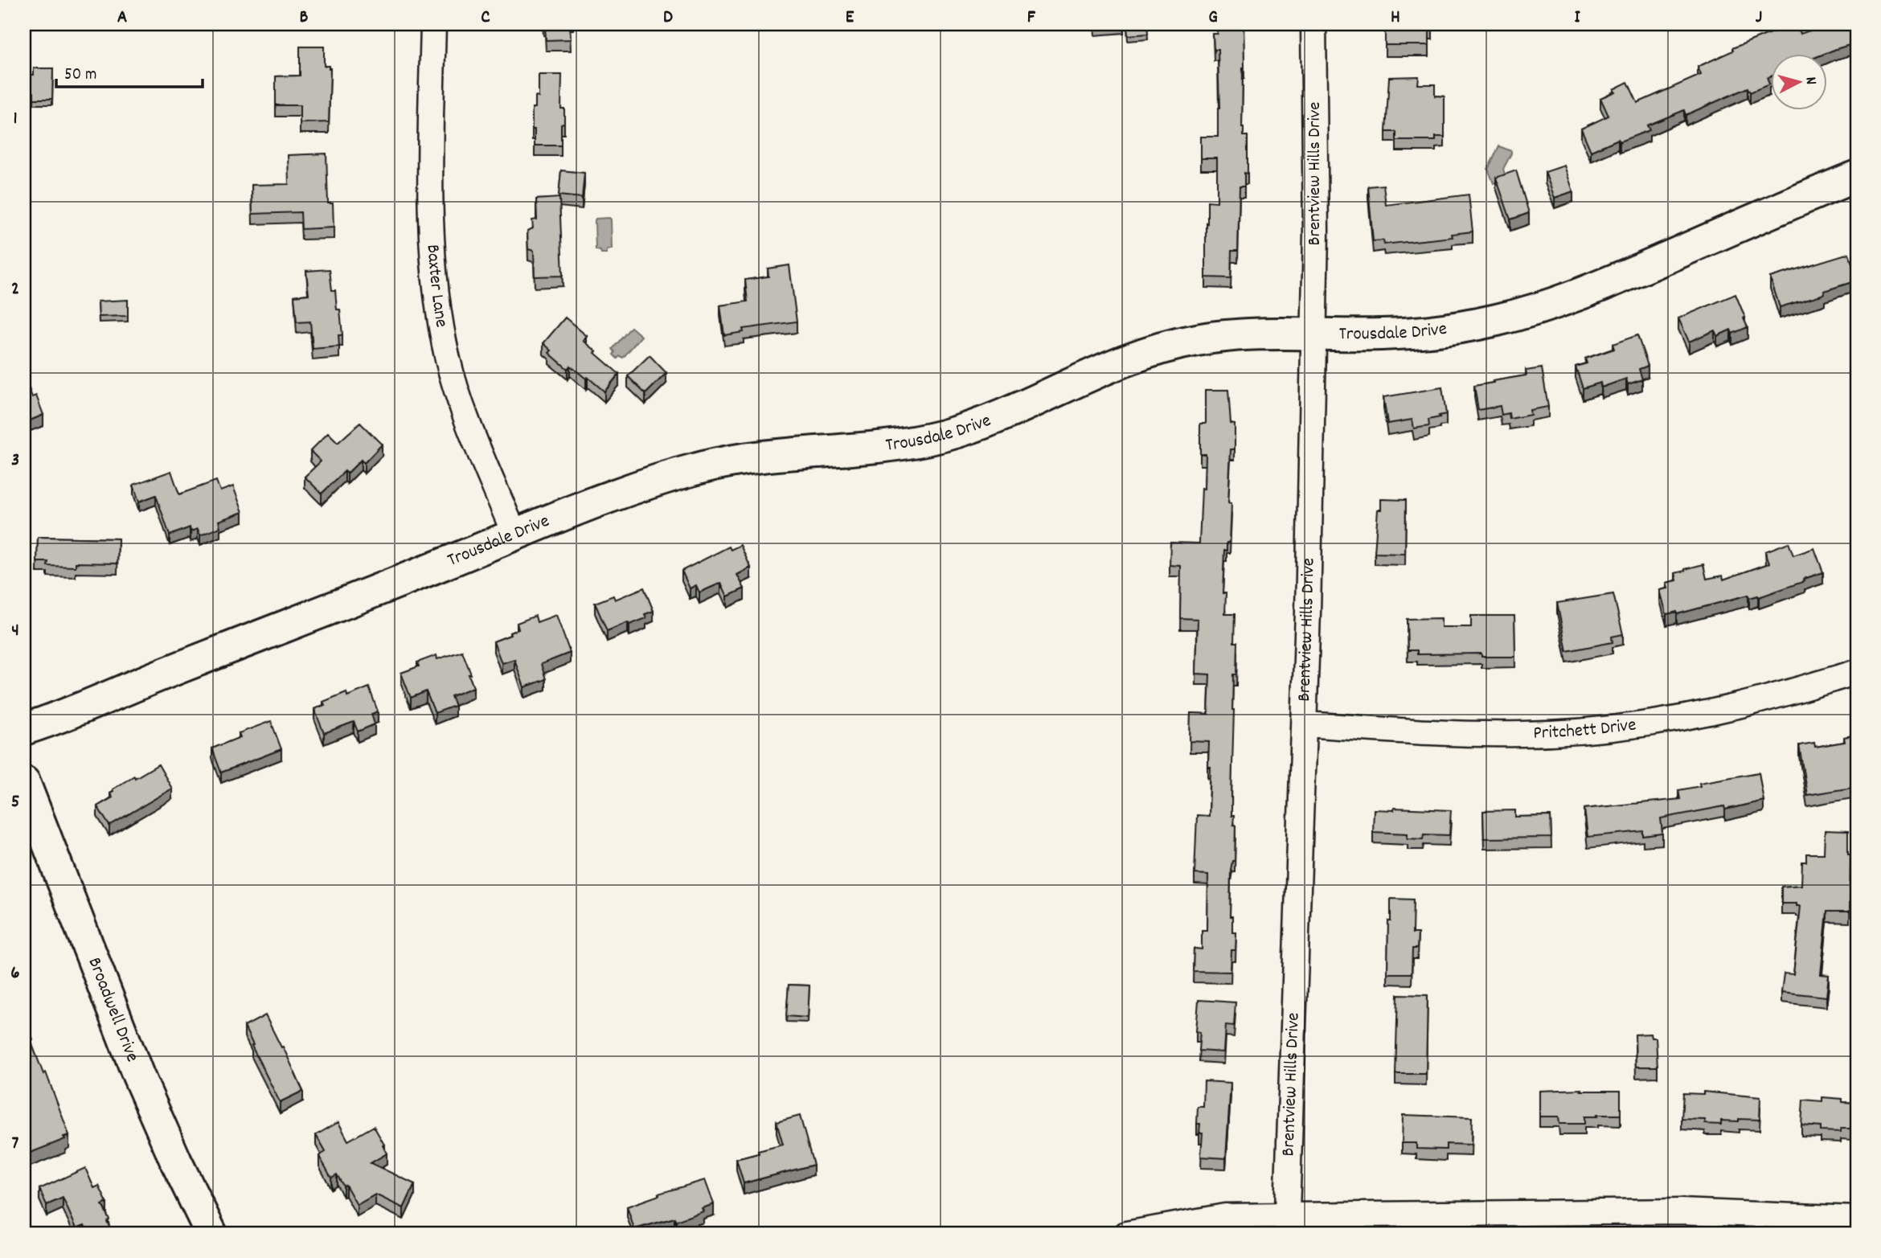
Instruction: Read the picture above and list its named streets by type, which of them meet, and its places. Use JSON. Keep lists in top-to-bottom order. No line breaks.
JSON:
{"streets":{"street":["Brentview Hills Drive","Baxter Lane","Trousdale Drive","Pritchett Drive","Broadwell Drive"]},"crossings":[["Brentview Hills Drive","Trousdale Drive"],["Brentview Hills Drive","Pritchett Drive"],["Baxter Lane","Trousdale Drive"]],"scale_bar":"50 m","north":"right","grid":{"columns":["A","B","C","D","E","F","G","H","I","J"],"rows":["1","2","3","4","5","6","7"]}}
